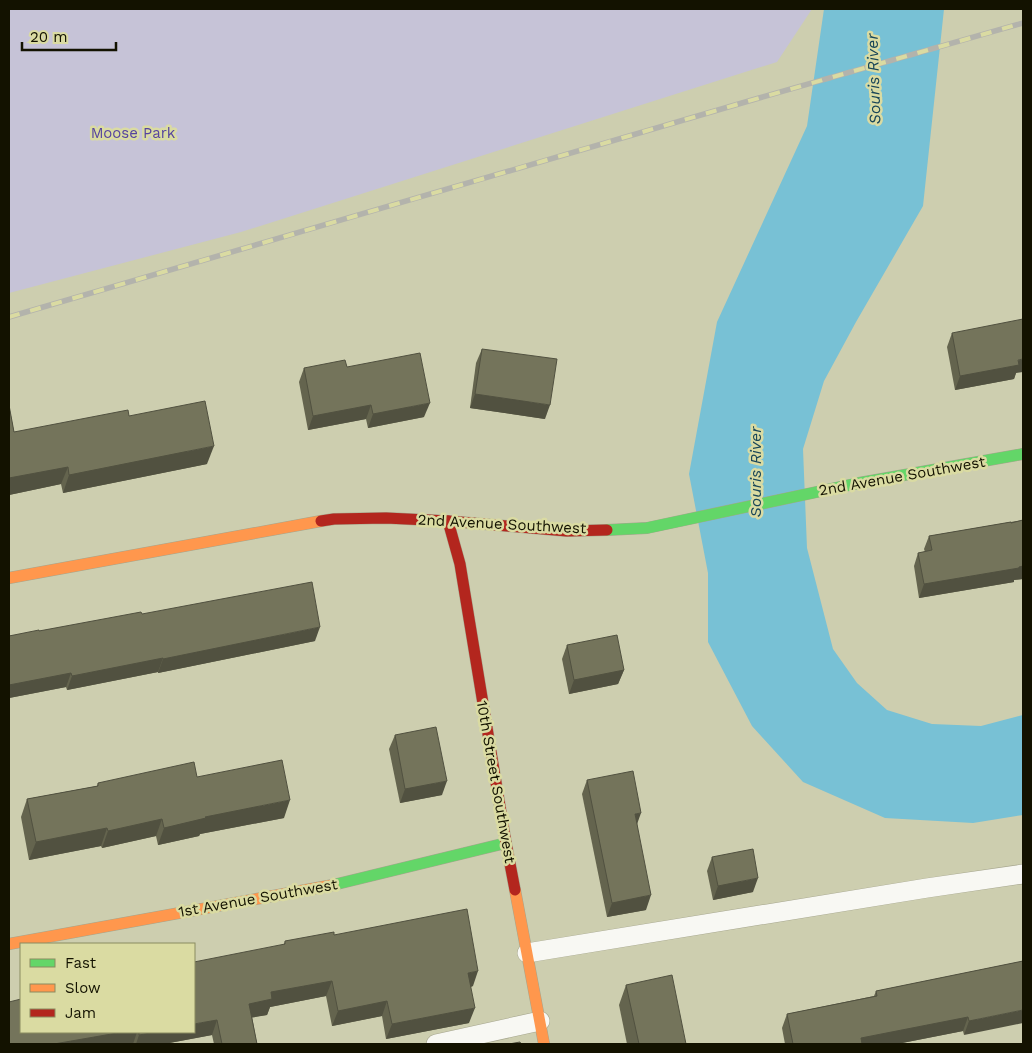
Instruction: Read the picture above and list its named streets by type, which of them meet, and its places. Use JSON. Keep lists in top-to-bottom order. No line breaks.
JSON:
{"streets":{"street":["2nd Avenue Southwest","10th Street Southwest","1st Avenue Southwest"]},"crossings":[["2nd Avenue Southwest","10th Street Southwest"],["10th Street Southwest","1st Avenue Southwest"]],"water":["Souris River"],"parks":["Moose Park"],"legend":["Fast","Slow","Jam"],"scale_bar":"20 m"}
